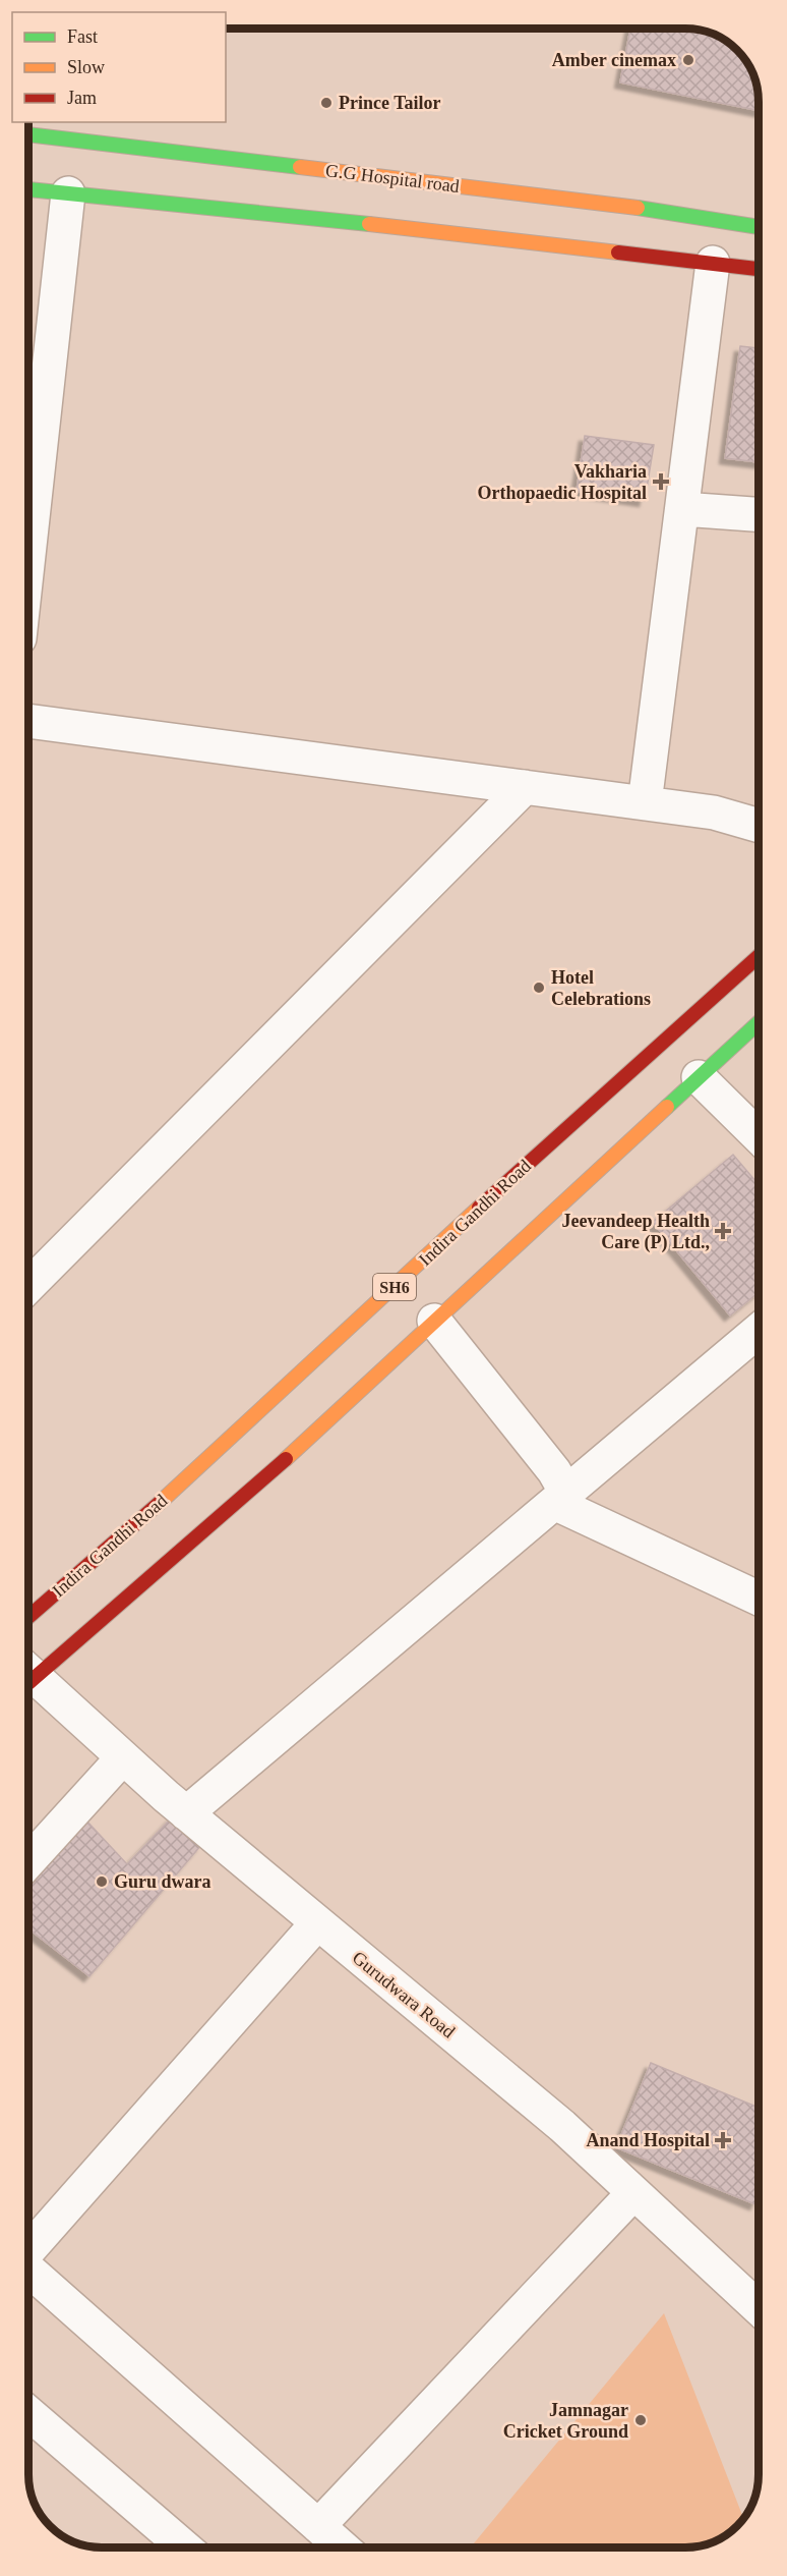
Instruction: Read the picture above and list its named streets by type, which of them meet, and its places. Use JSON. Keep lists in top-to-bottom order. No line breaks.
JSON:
{"streets":{"main road":["G.G Hospital road","Indira Gandhi Road","SH6"],"street":["Gurudwara Road"]},"places":{"other":["Amber cinemax","Prince Tailor","Hotel Celebrations","Guru dwara","Jamnagar Cricket Ground"],"health":["Vakharia Orthopaedic Hospital","Jeevandeep Health Care (P) Ltd.,","Anand Hospital"]},"legend":["Fast","Slow","Jam"]}
